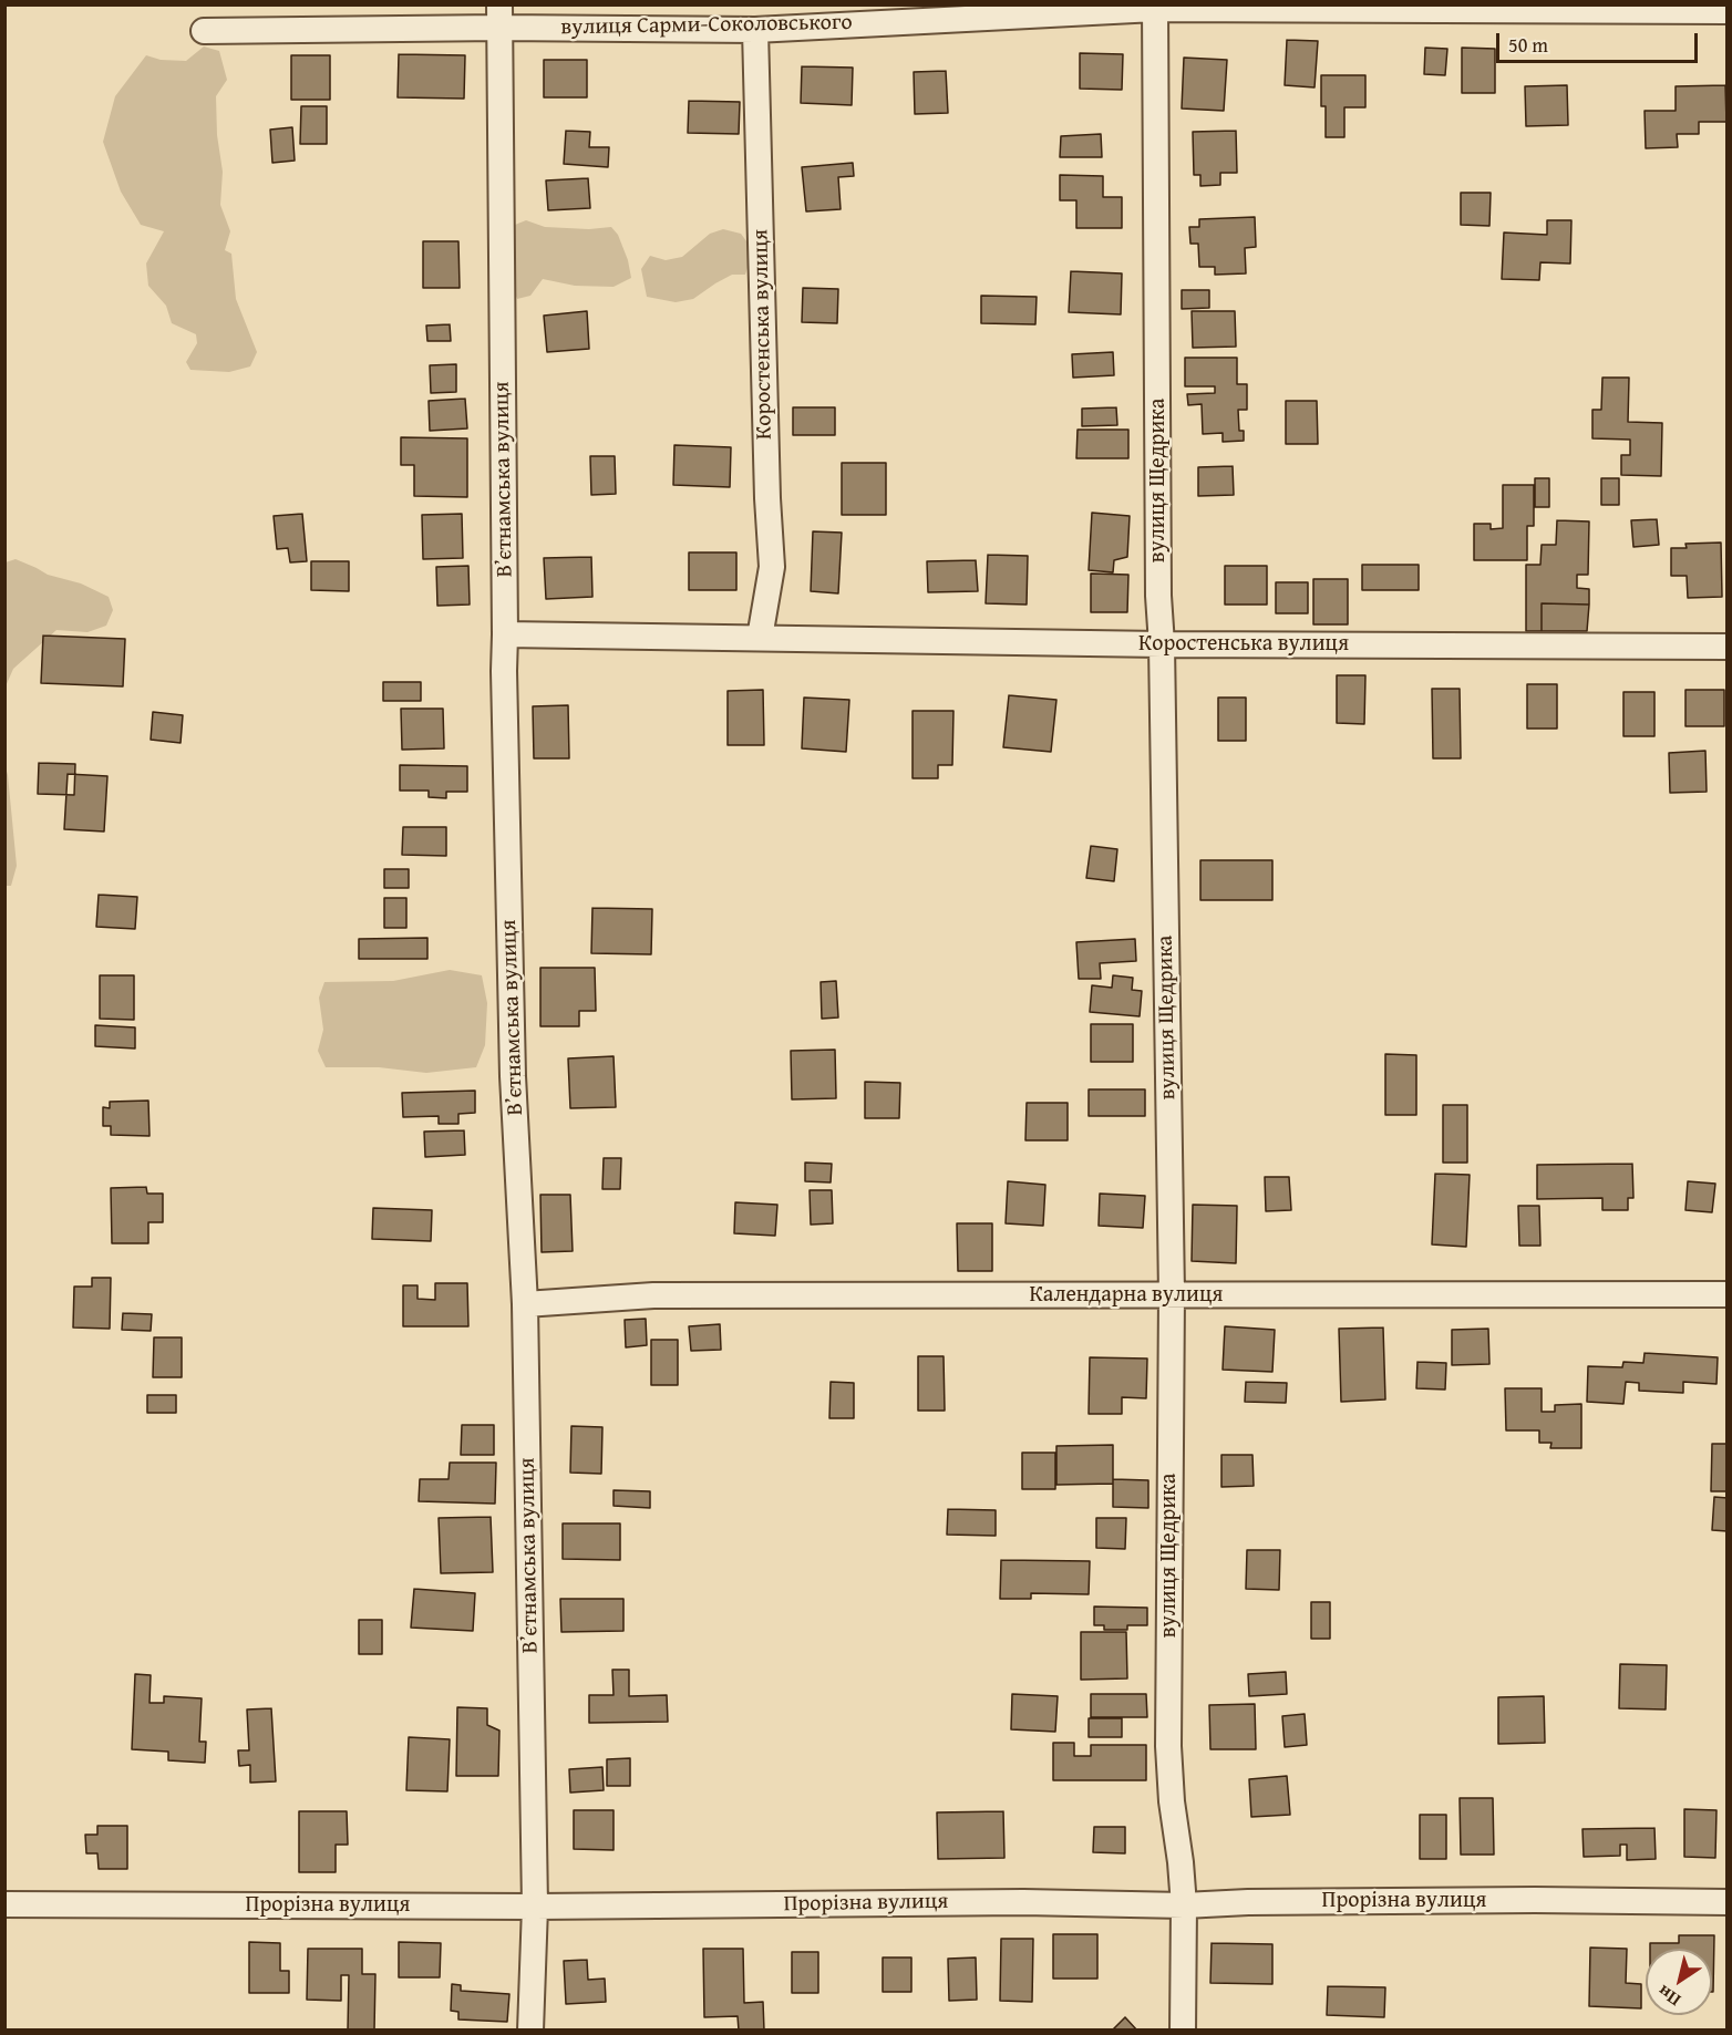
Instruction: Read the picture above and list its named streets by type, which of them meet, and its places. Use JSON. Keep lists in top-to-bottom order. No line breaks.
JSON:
{"streets":{"street":["вулиця Сарми-Соколовського","Коростенська вулиця","Вʼєтнамська вулиця","вулиця Щедрика","Календарна вулиця","Прорізна вулиця"]},"crossings":[["вулиця Сарми-Соколовського","Коростенська вулиця"],["вулиця Сарми-Соколовського","Вʼєтнамська вулиця"],["вулиця Сарми-Соколовського","вулиця Щедрика"],["Коростенська вулиця","Вʼєтнамська вулиця"],["Коростенська вулиця","вулиця Щедрика"],["Вʼєтнамська вулиця","Календарна вулиця"],["Вʼєтнамська вулиця","Прорізна вулиця"],["вулиця Щедрика","Календарна вулиця"],["вулиця Щедрика","Прорізна вулиця"]],"scale_bar":"50 m","north":"bottom left"}
